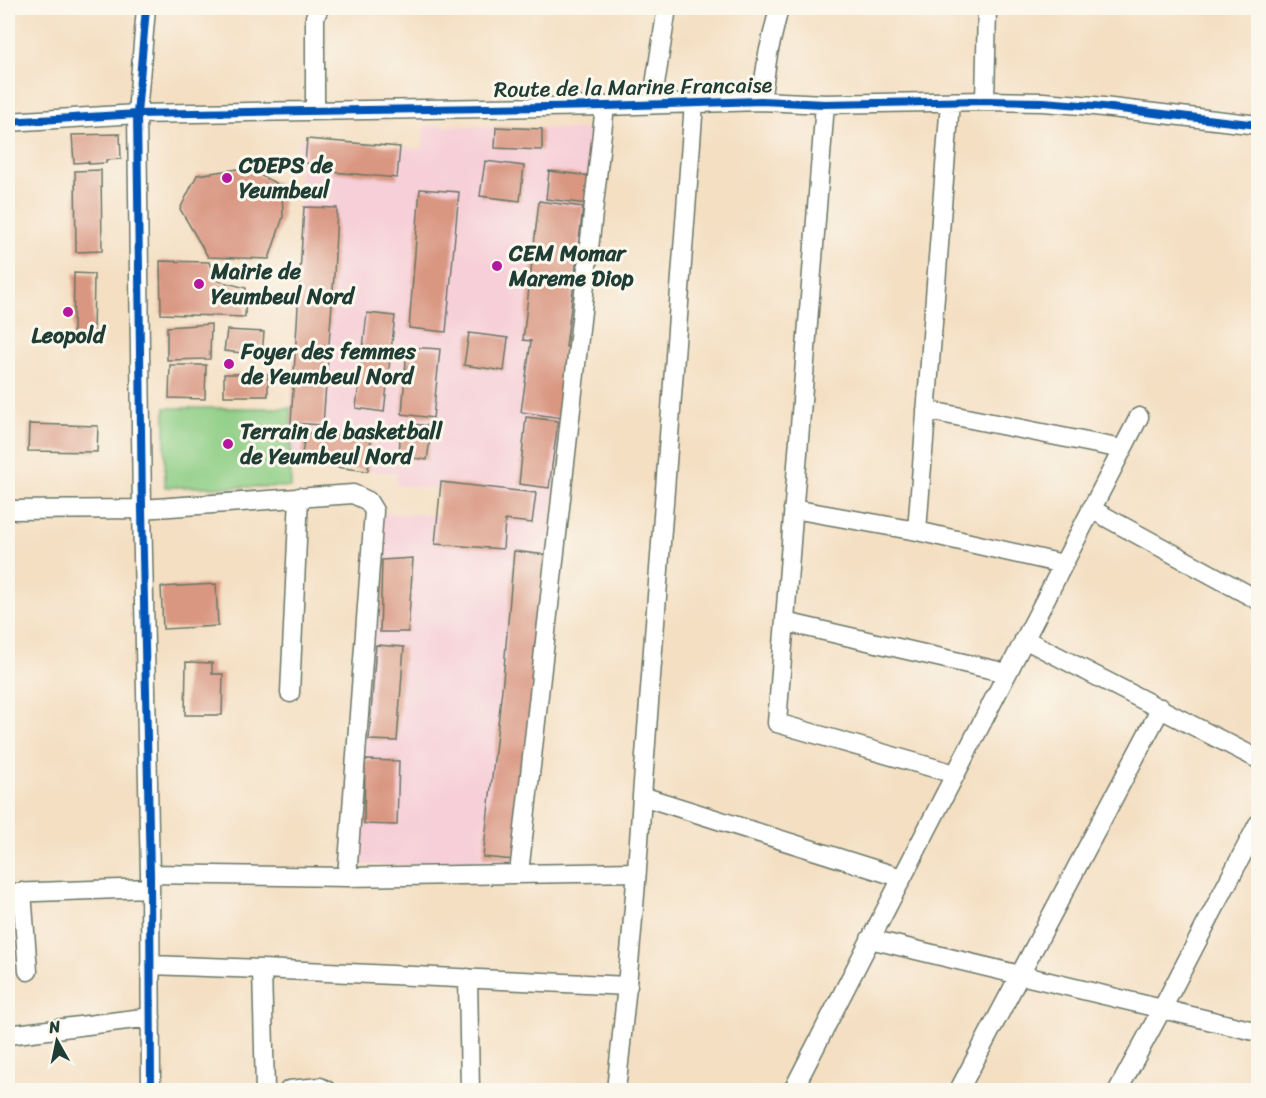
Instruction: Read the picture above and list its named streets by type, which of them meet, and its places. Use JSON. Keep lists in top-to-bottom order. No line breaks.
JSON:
{"streets":{"street":["Route de la Marine Francaise"]},"places":["CDEPS de Yeumbeul","CEM Momar Mareme Diop","Mairie de Yeumbeul Nord","Leopold","Foyer des femmes de Yeumbeul Nord","Terrain de basketball de Yeumbeul Nord"],"north":"top"}
